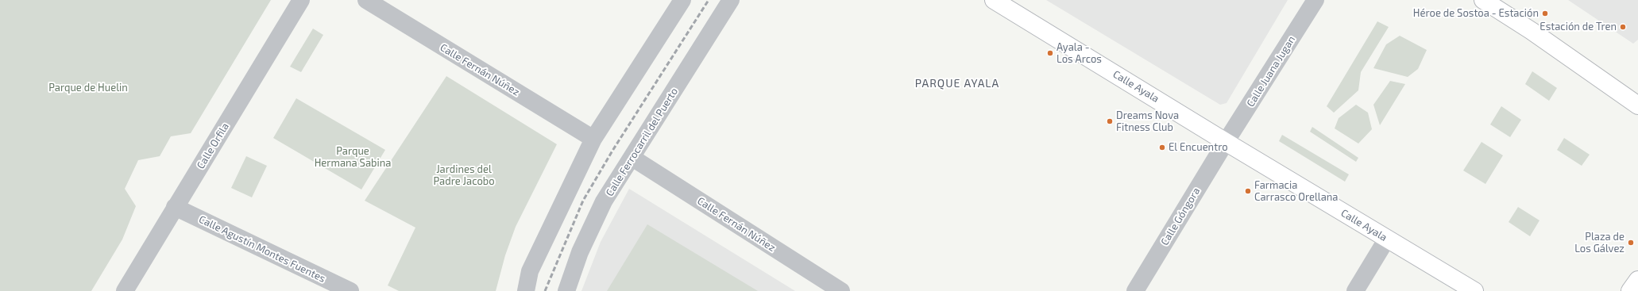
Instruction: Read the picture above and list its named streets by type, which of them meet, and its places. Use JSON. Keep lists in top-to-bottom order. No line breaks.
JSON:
{"streets":{"main road":["Calle Ayala"],"street":["Calle Fernán Núñez","Calle Juana Jugan","Calle Ferrocarril del Puerto","Calle Orfila","Calle Góngora","Calle Agustín Montes Fuentes"]},"crossings":[["Calle Fernán Núñez","Calle Ferrocarril del Puerto"],["Calle Juana Jugan","Calle Ayala"],["Calle Juana Jugan","Calle Góngora"],["Calle Ayala","Calle Góngora"],["Calle Orfila","Calle Agustín Montes Fuentes"]],"districts":["PARQUE AYALA"],"parks":["Parque de Huelin","Parque Hermana Sabina","Jardines del Padre Jacobo"],"places":["Héroe de Sostoa - Estación","Estación de Tren","Ayala - Los Arcos","Dreams Nova Fitness Club","El Encuentro","Farmacia Carrasco Orellana","Plaza de Los Gálvez"]}
